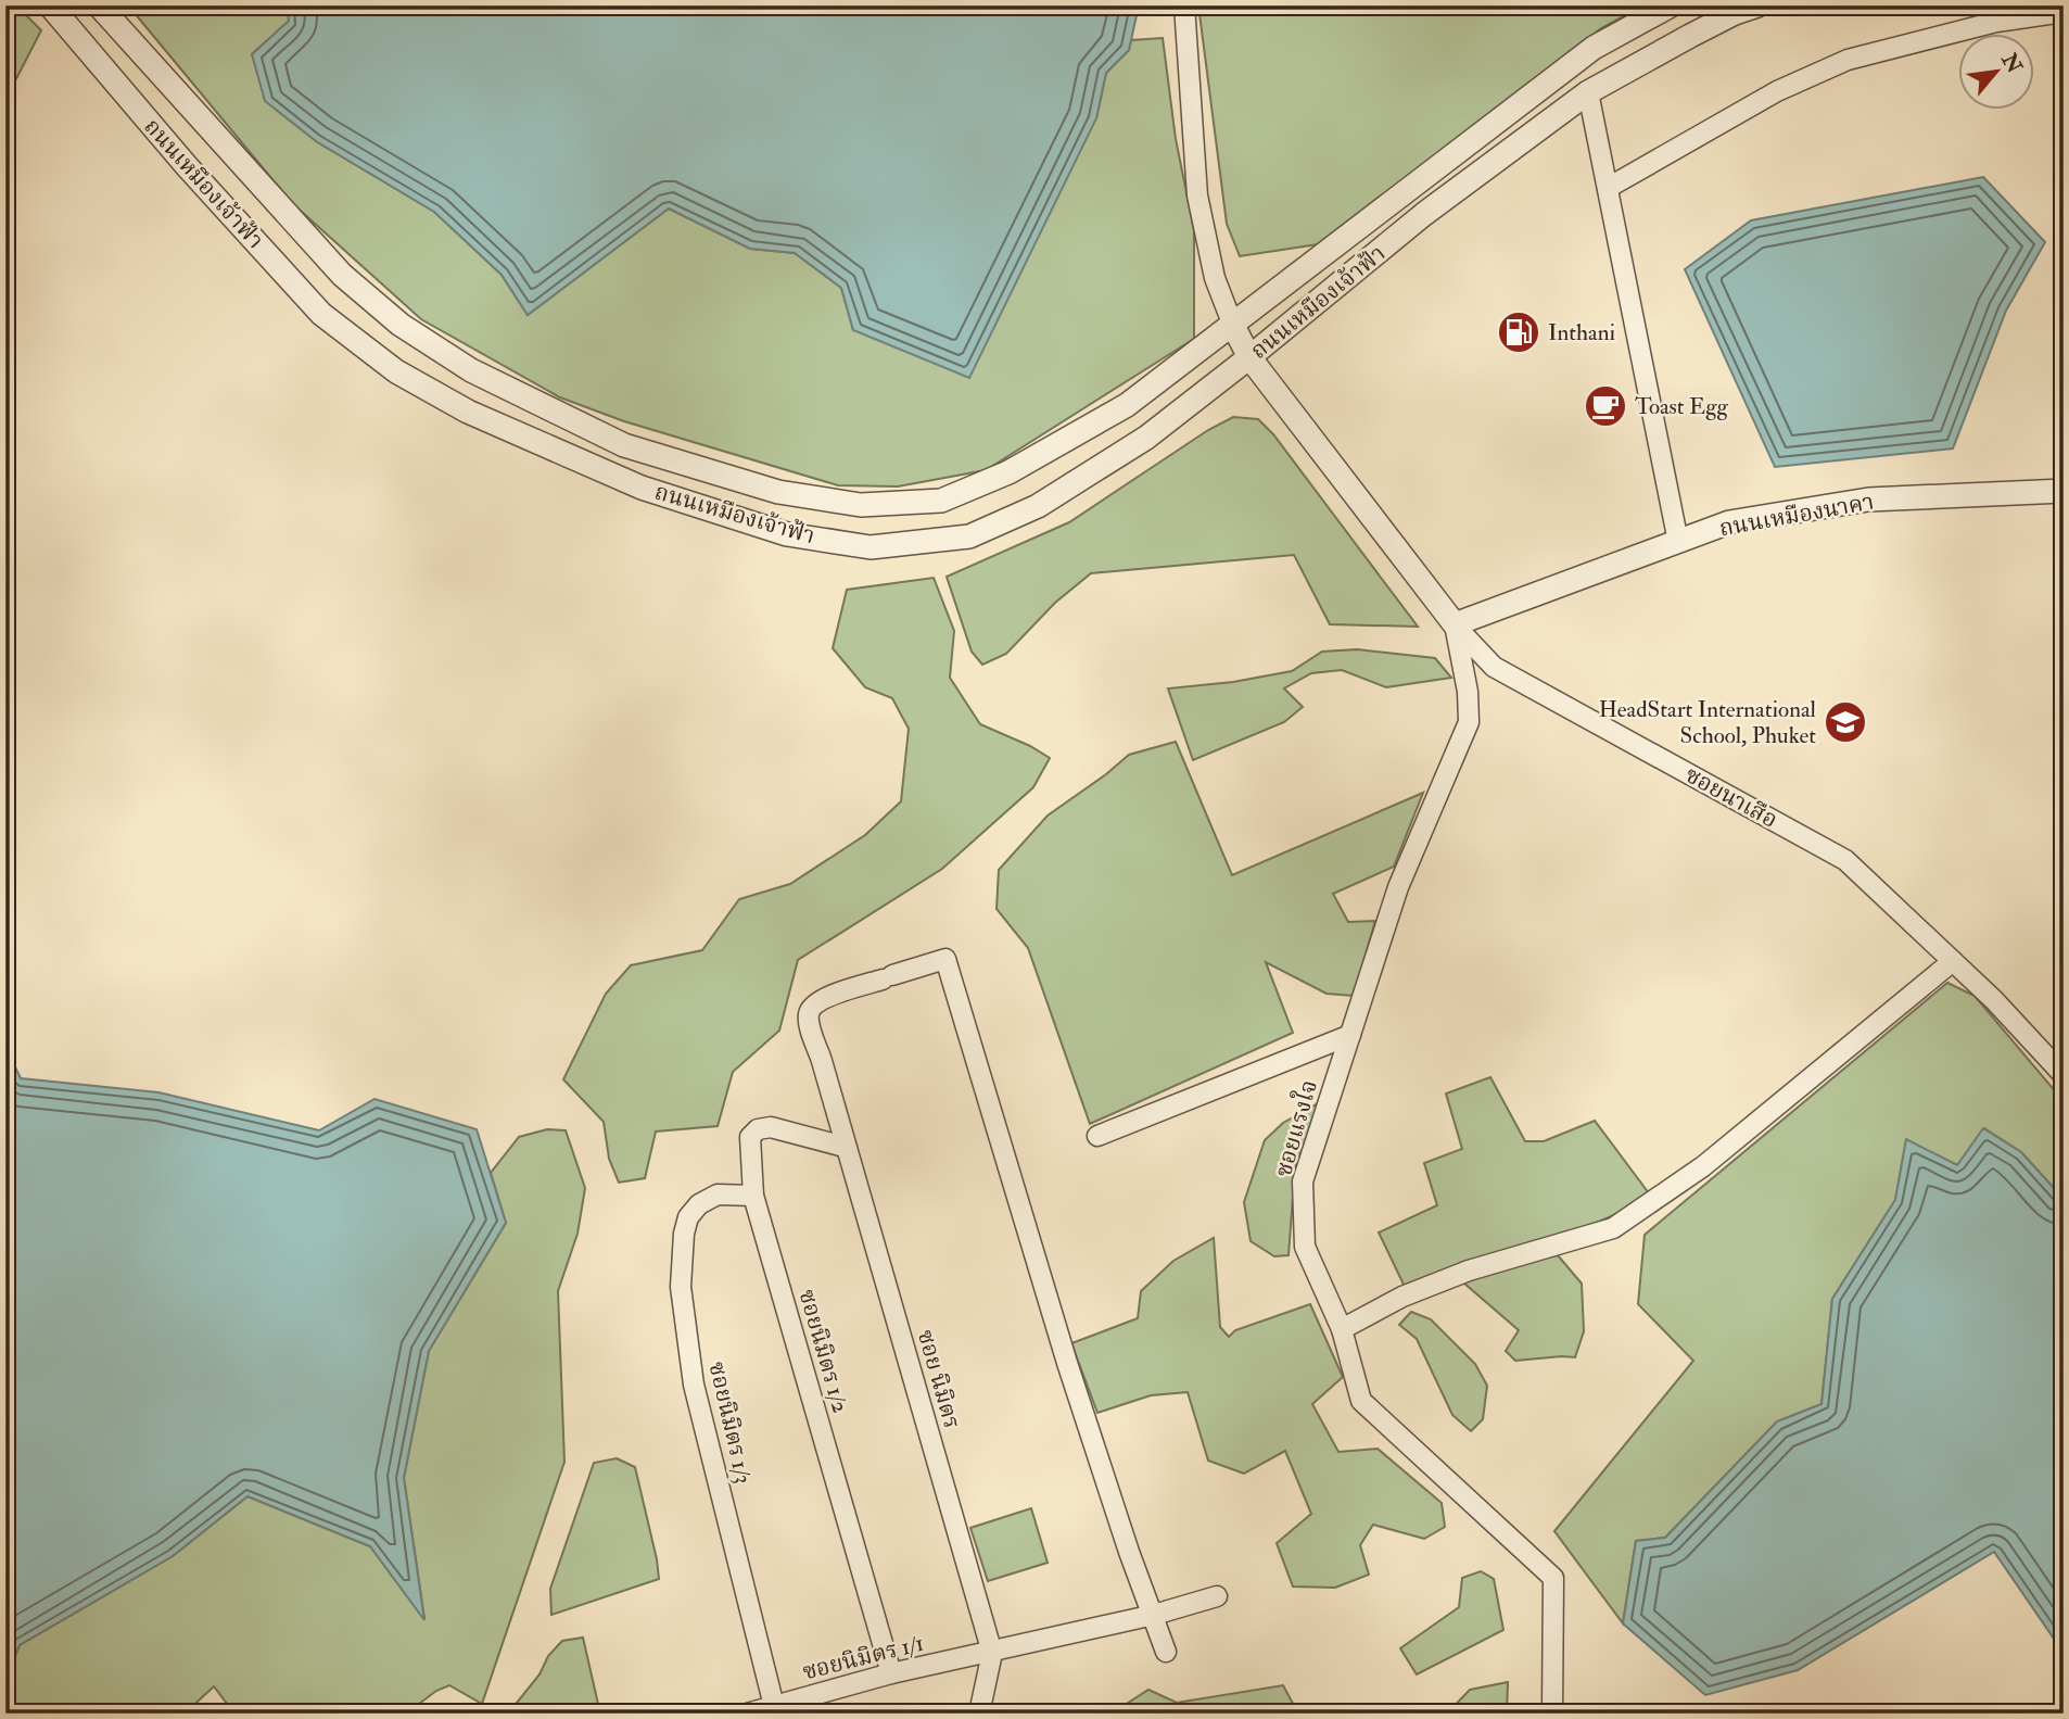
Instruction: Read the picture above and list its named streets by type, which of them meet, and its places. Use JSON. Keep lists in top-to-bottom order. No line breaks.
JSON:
{"streets":{"street":["ถนนเหมืองเจ้าฟ้า","ถนนเหมืองนาคา","ซอยนาเสือ","ซอยแรงใจ","ซอยนิมิตร 1/2","ซอย นิมิตร","ซอยนิมิตร 1/3","ซอยนิมิตร 1/1"]},"crossings":[["ถนนเหมืองเจ้าฟ้า","ซอยนาเสือ"],["ถนนเหมืองนาคา","ซอยนาเสือ"],["ถนนเหมืองนาคา","ซอยแรงใจ"],["ซอยนาเสือ","ซอยแรงใจ"],["ซอยนิมิตร 1/2","ซอย นิมิตร"],["ซอยนิมิตร 1/2","ซอยนิมิตร 1/3"],["ซอยนิมิตร 1/2","ซอยนิมิตร 1/1"],["ซอย นิมิตร","ซอยนิมิตร 1/1"],["ซอยนิมิตร 1/3","ซอยนิมิตร 1/1"]],"places":{"fuel station":["Inthani"],"cafe":["Toast Egg"],"school or university":["HeadStart International School, Phuket"]},"north":"top right"}
